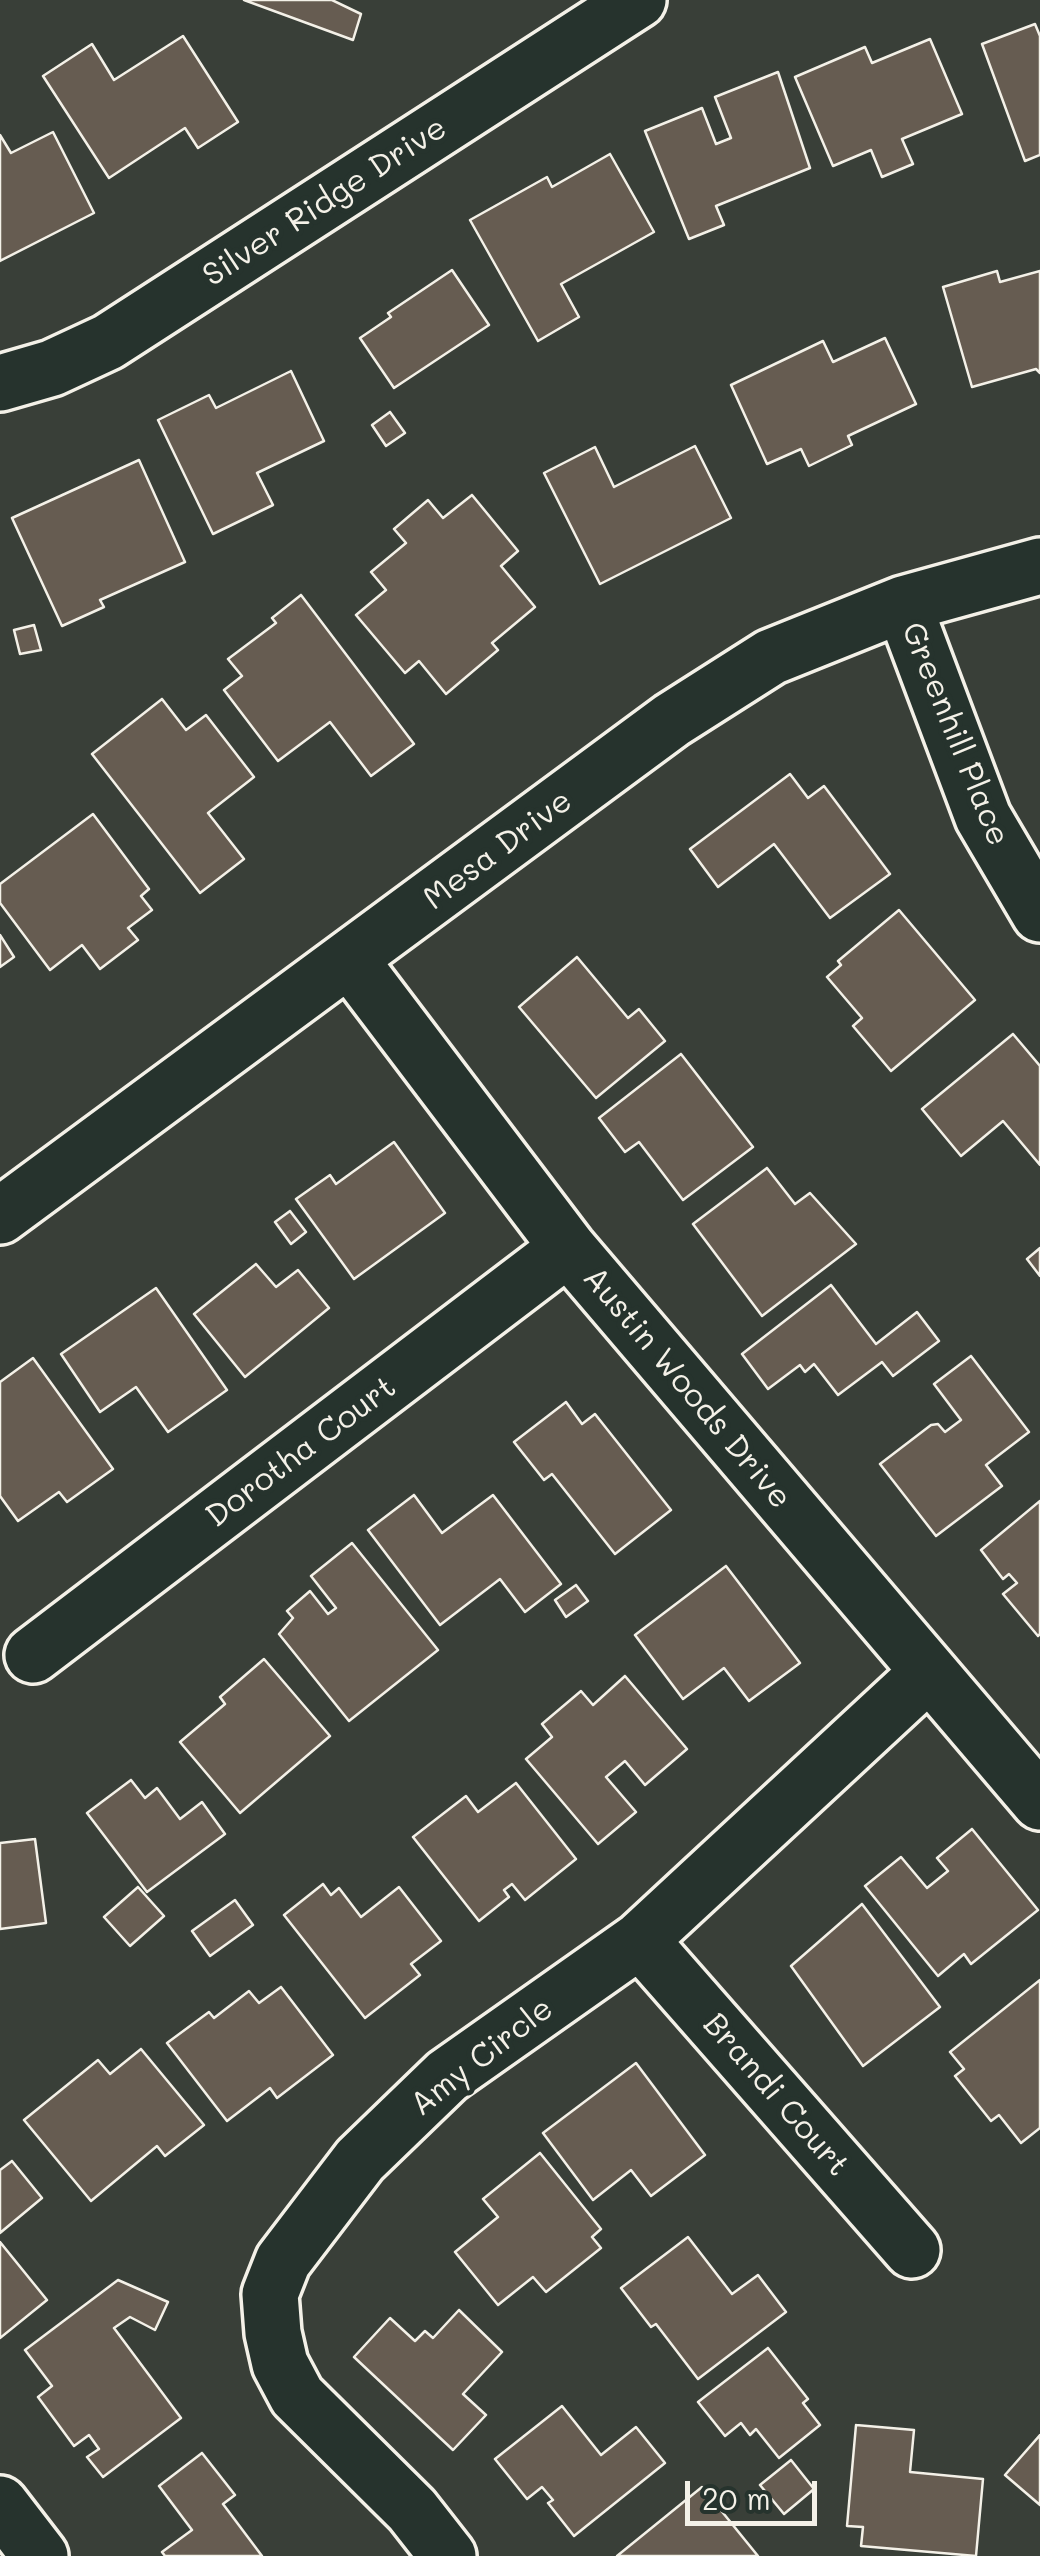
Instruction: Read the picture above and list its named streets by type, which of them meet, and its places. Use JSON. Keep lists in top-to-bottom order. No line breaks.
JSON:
{"streets":{"street":["Silver Ridge Drive","Greenhill Place","Mesa Drive","Austin Woods Drive","Dorotha Court","Amy Circle","Brandi Court"]},"crossings":[["Greenhill Place","Mesa Drive"],["Mesa Drive","Austin Woods Drive"],["Austin Woods Drive","Dorotha Court"],["Austin Woods Drive","Amy Circle"],["Amy Circle","Brandi Court"]],"scale_bar":"20 m"}
